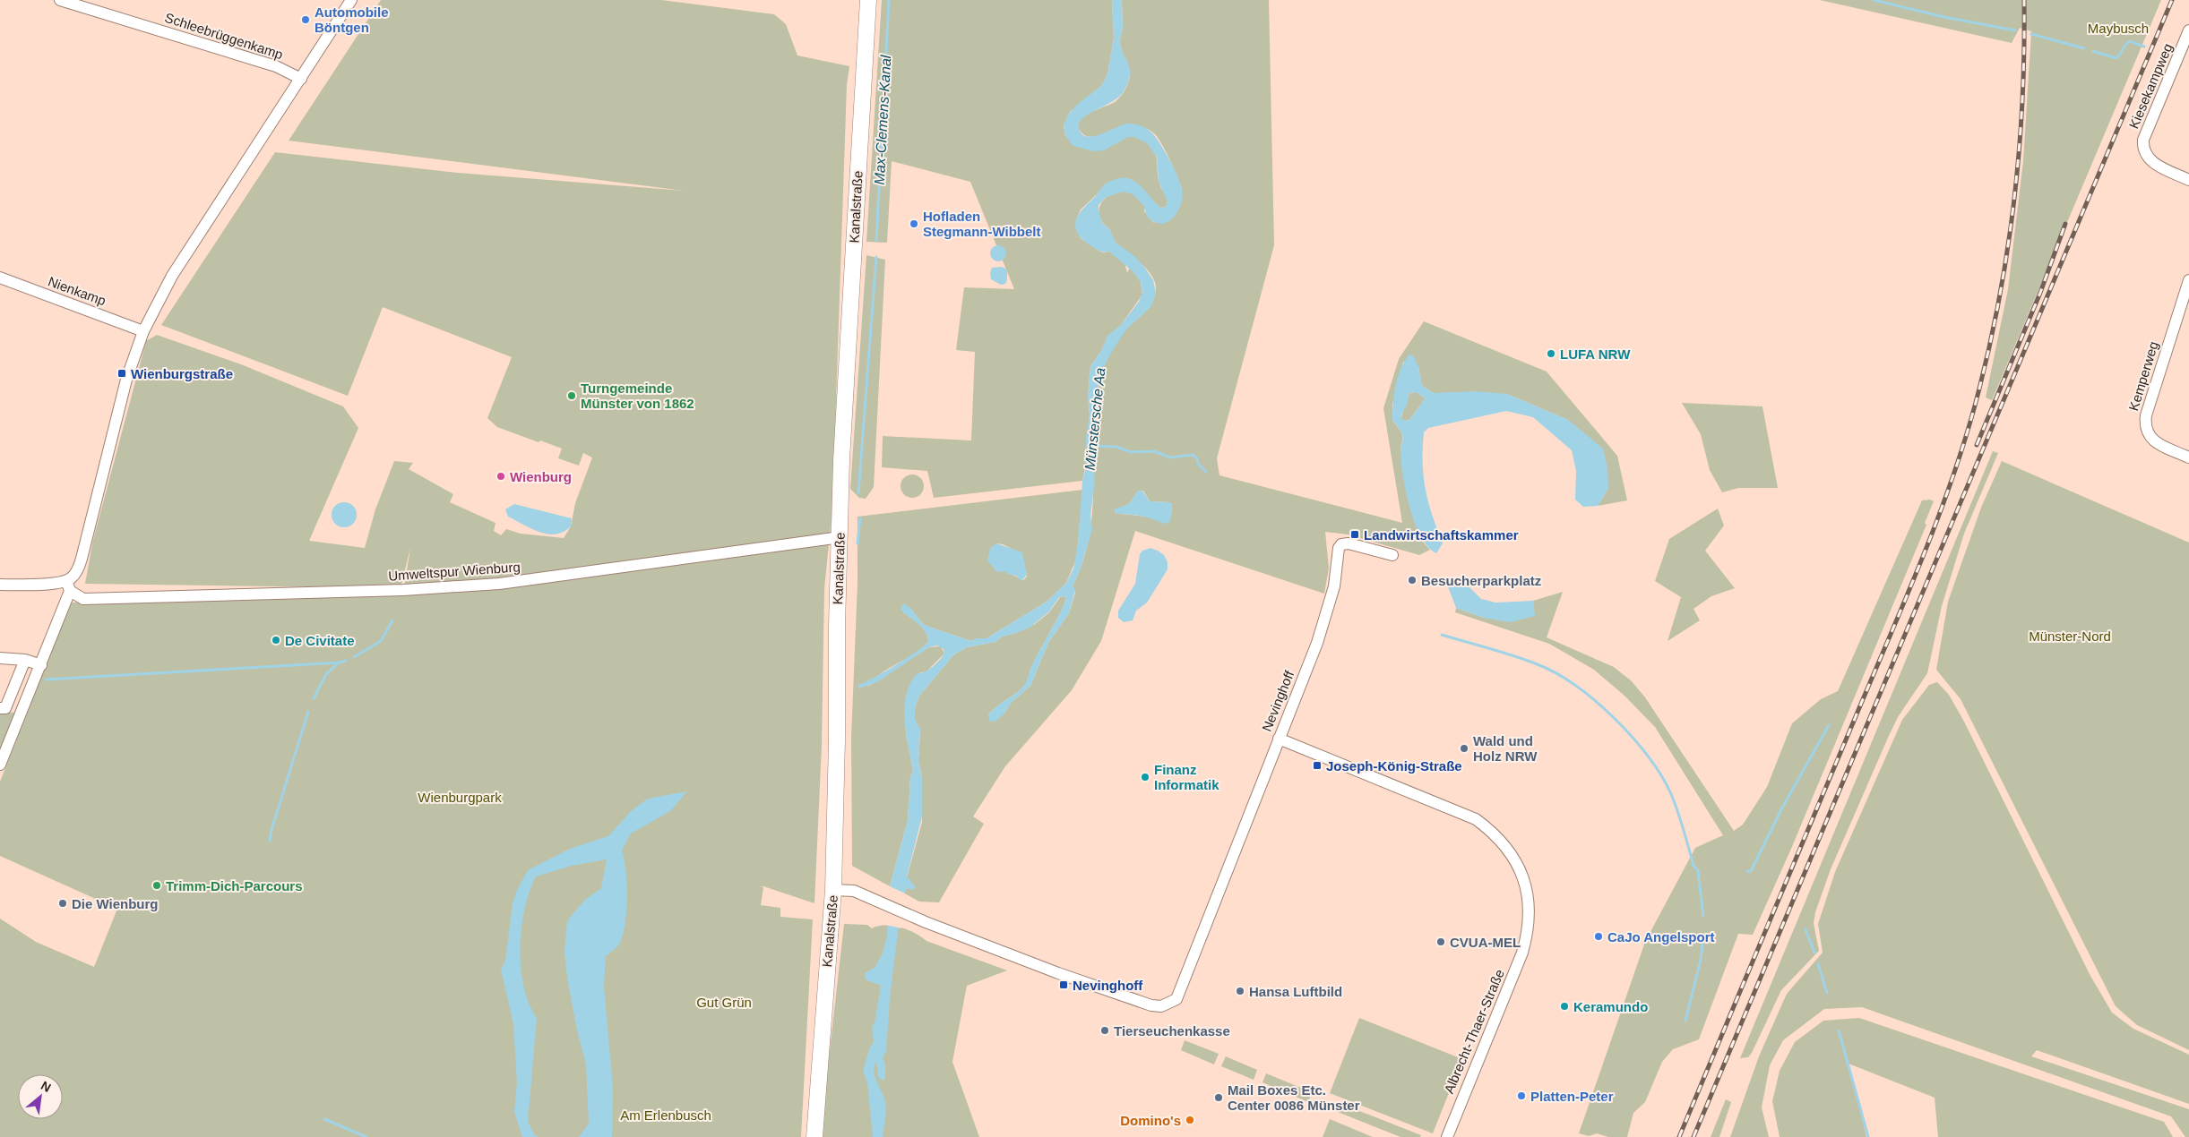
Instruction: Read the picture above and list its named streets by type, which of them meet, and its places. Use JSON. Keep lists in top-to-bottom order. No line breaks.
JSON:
{"streets":{"main road":["Kanalstraße"],"street":["Schleebrüggenkamp","Kiesekampweg","Nienkamp","Kemperweg","Umweltspur Wienburg","Nevinghoff","Albrecht-Thaer-Straße"]},"crossings":[["Kanalstraße","Umweltspur Wienburg"],["Kanalstraße","Nevinghoff"],["Nevinghoff","Albrecht-Thaer-Straße"]],"water":["Max-Clemens-Kanal","Münstersche Aa"],"parks":["Maybusch","Münster-Nord","Wienburgpark","Gut Grün","Am Erlenbusch"],"places":{"other":["Automobile Böntgen","Hofladen Stegmann-Wibbelt","LUFA NRW","Turngemeinde Münster von 1862","Wienburg","Besucherparkplatz","De Civitate","Wald und Holz NRW","Finanz Informatik","Trimm-Dich-Parcours","Die Wienburg","CaJo Angelsport","CVUA-MEL","Hansa Luftbild","Keramundo","Tierseuchenkasse","Platten-Peter","Mail Boxes Etc. Center 0086 Münster","Domino's"],"transit":["Wienburgstraße","Landwirtschaftskammer","Joseph-König-Straße","Nevinghoff"]},"north":"top right"}
